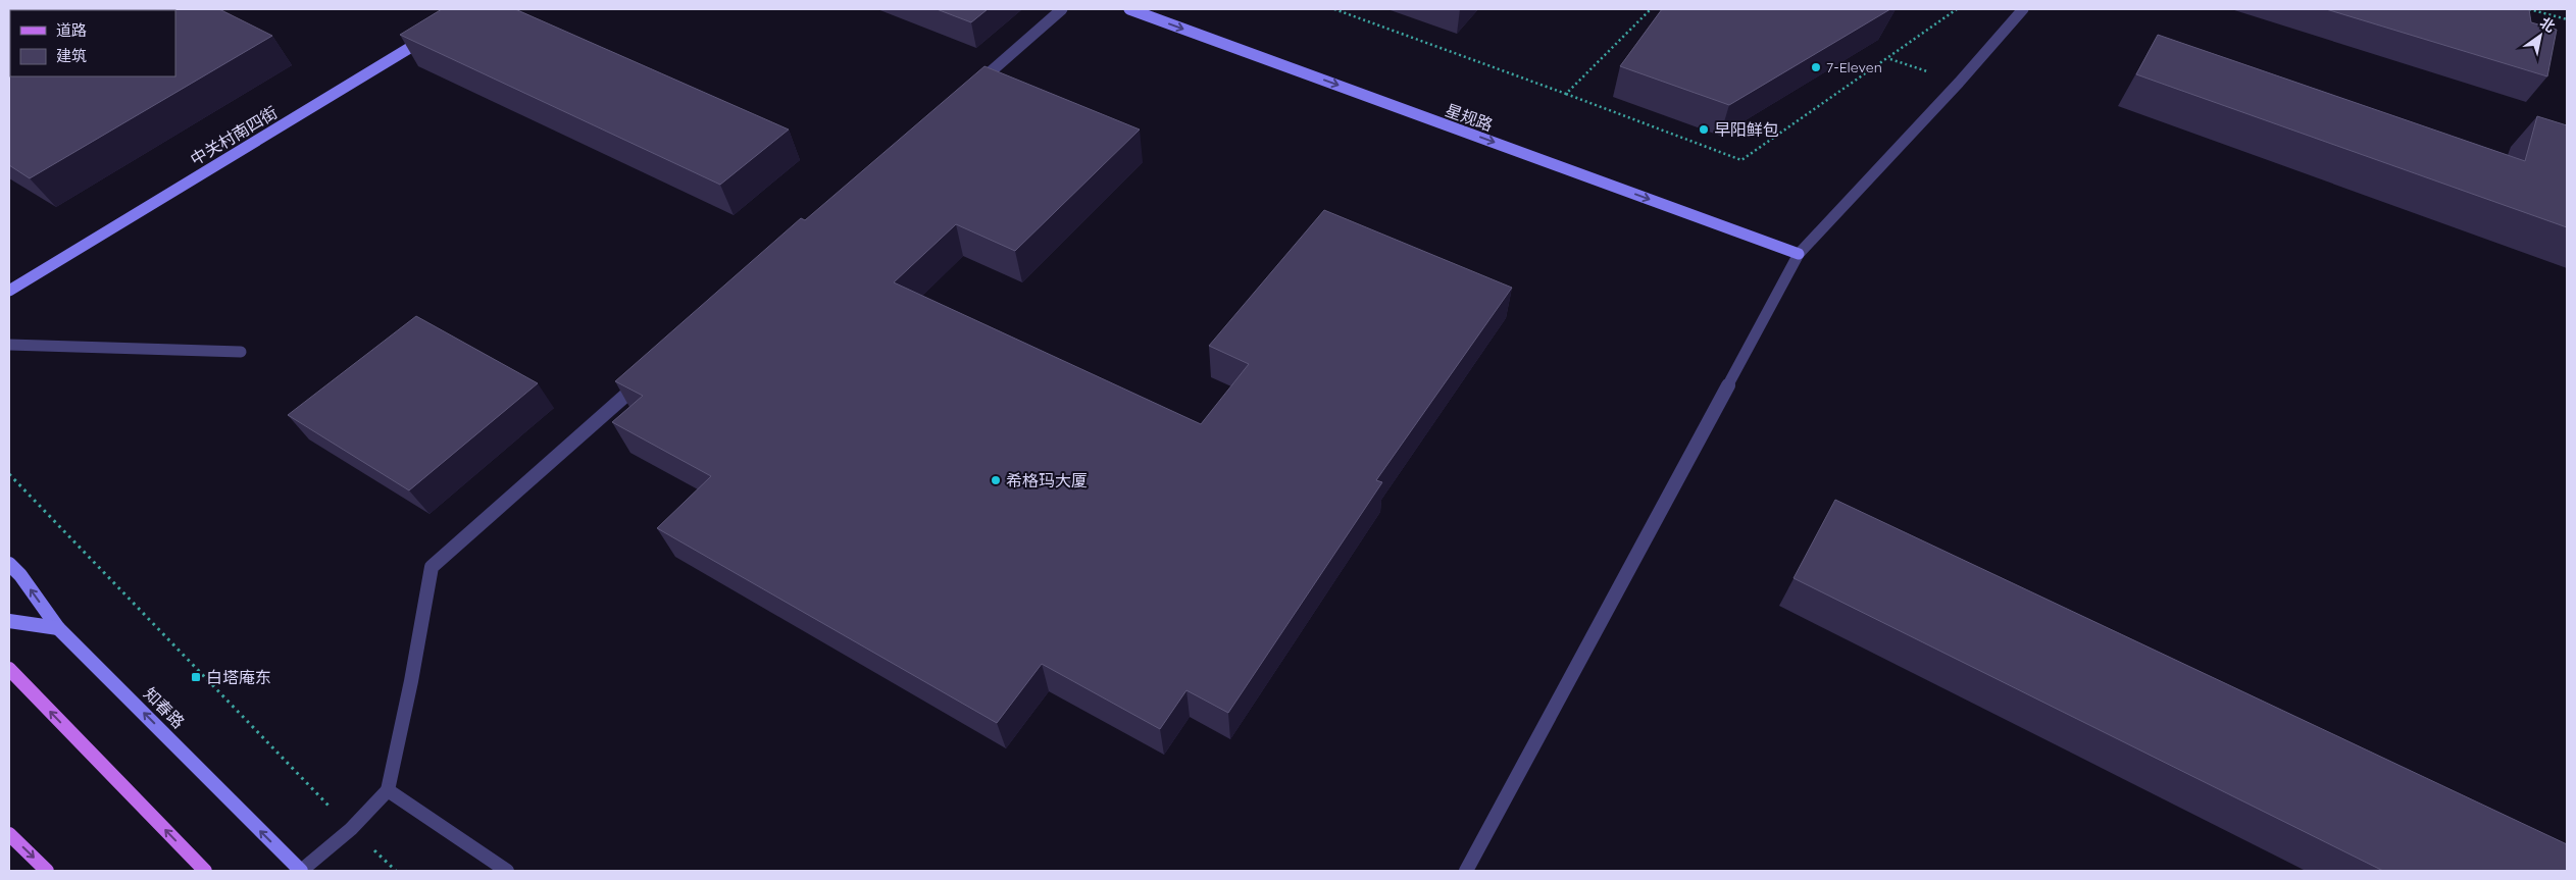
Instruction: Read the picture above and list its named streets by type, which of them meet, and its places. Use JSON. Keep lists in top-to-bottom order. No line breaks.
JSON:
{"streets":{"street":["星规路","中关村南四街","知春路"]},"one_way":["星规路","知春路"],"places":{"other":["7-Eleven","早阳鲜包","希格玛大厦"],"transit":["白塔庵东"]},"legend":["道路","建筑"],"north":"top right"}
